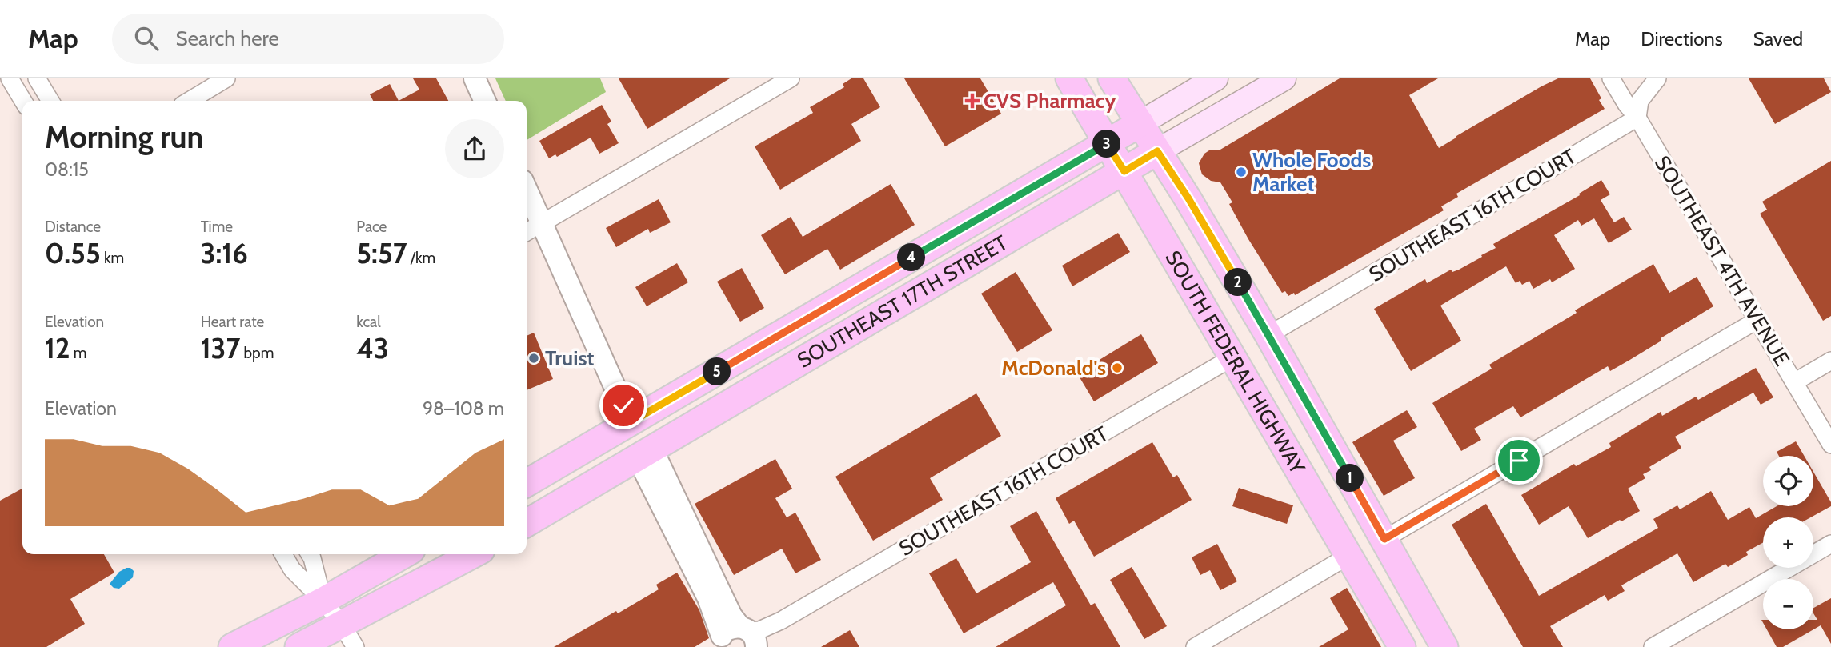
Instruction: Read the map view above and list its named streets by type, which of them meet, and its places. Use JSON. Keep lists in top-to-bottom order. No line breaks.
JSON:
{"streets":{"main road":["SOUTHEAST 17TH STREET","SOUTH FEDERAL HIGHWAY"],"street":["SOUTHEAST 16TH COURT","SOUTHEAST 4TH AVENUE"]},"crossings":[["SOUTHEAST 16TH COURT","SOUTHEAST 4TH AVENUE"],["SOUTHEAST 16TH COURT","SOUTH FEDERAL HIGHWAY"],["SOUTHEAST 17TH STREET","SOUTH FEDERAL HIGHWAY"]],"places":{"health":["CVS Pharmacy"],"other":["Whole Foods Market","Truist","McDonald's"]},"page":{"header":"Map","search":"Search here","nav":["Map","Directions","Saved"],"heading":["Morning run","08:15"],"pins":["3","4","2","5","1"],"stats":[["Distance","0.55 km"],["Time","3:16"],["Pace","5:57 /km"],["Elevation","12 m"],["Heart rate","137 bpm"],["kcal","43"]],"chart":["Elevation","98–108 m"],"map_buttons":["+","−"]}}
